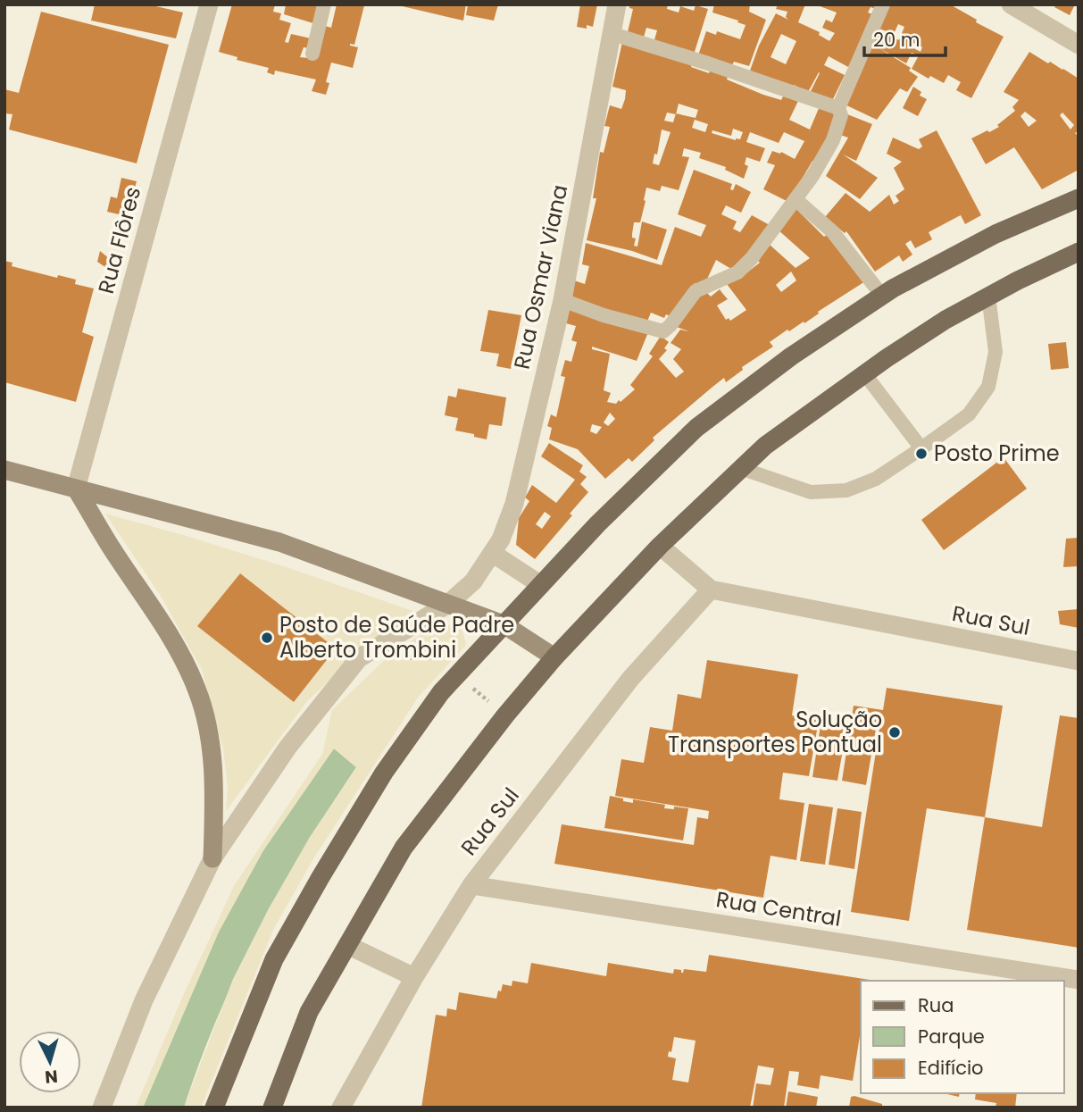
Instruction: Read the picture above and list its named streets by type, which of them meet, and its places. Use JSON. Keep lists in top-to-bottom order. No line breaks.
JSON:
{"streets":{"street":["Rua Flôres","Rua Osmar Viana","Rua Sul","Rua Central"]},"crossings":[["Rua Sul","Rua Central"]],"places":["Posto Prime","Posto de Saúde Padre Alberto Trombini","Solução Transportes Pontual"],"legend":["Rua","Parque","Edifício"],"scale_bar":"20 m","north":"bottom"}
